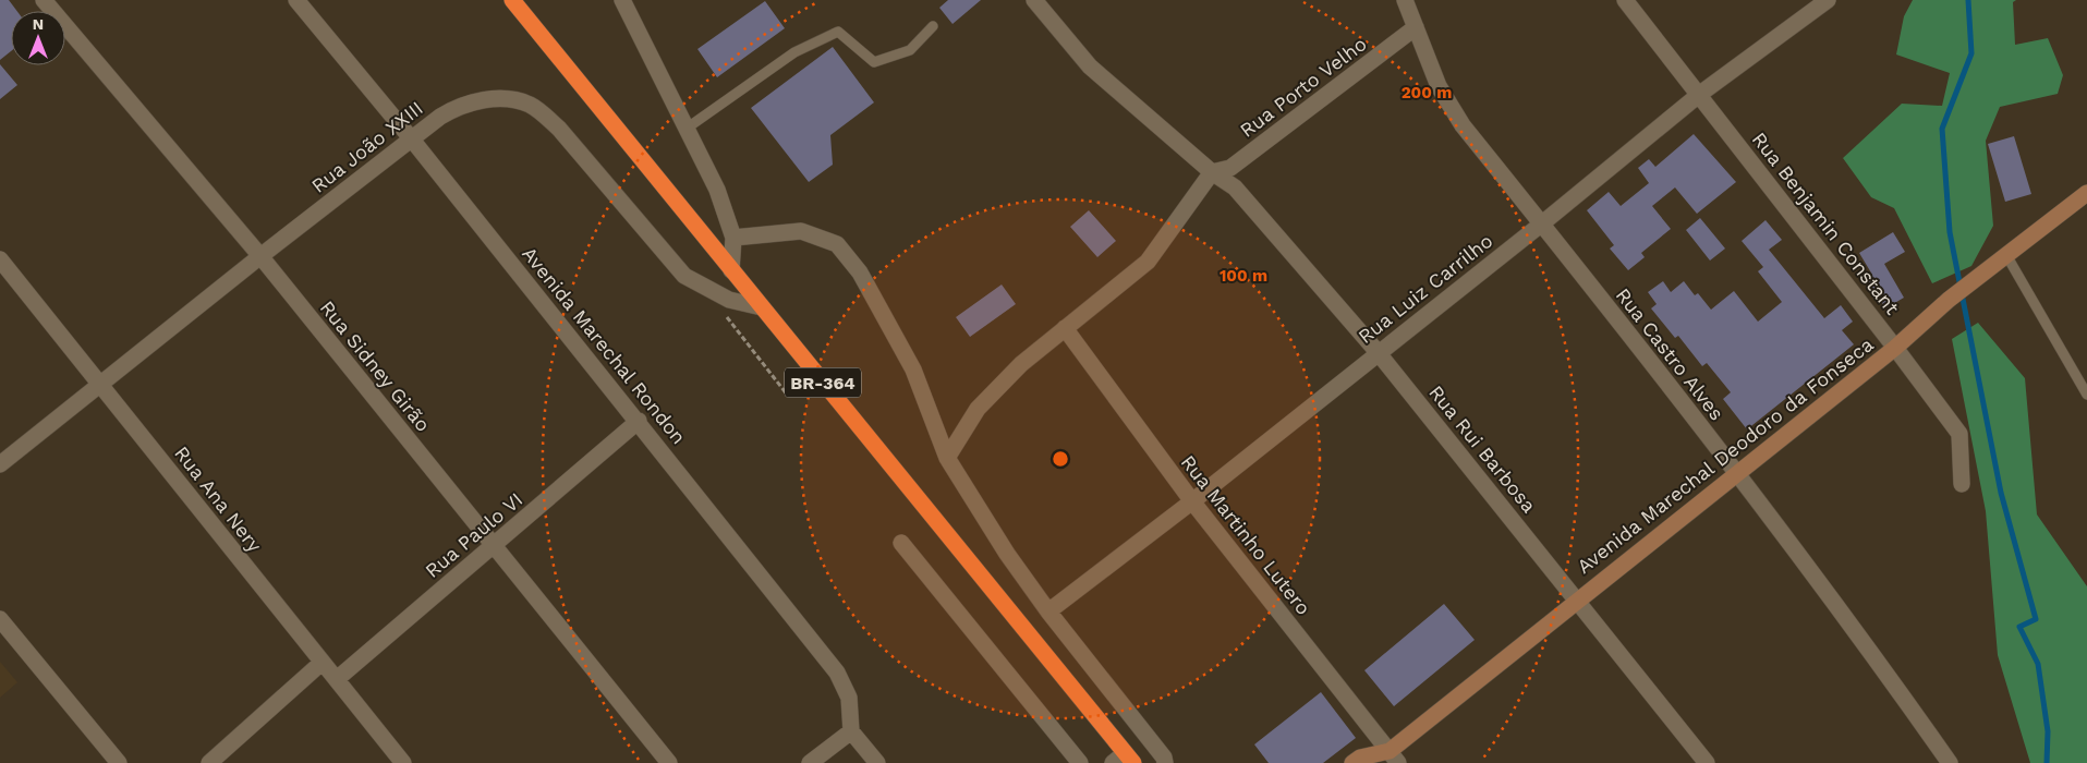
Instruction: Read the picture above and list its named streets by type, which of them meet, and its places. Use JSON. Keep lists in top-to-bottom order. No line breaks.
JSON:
{"streets":{"highway":["BR-364"],"main road":["Avenida Marechal Deodoro da Fonseca"],"street":["Rua Porto Velho","Rua João XXIII","Rua Benjamin Constant","Rua Luiz Carrilho","Avenida Marechal Rondon","Rua Castro Alves","Rua Sidney Girão","Rua Rui Barbosa","Rua Ana Nery","Rua Paulo VI","Rua Martinho Lutero"]},"crossings":[["Rua Porto Velho","Rua Castro Alves"],["Rua Porto Velho","Rua Rui Barbosa"],["Rua João XXIII","Avenida Marechal Rondon"],["Rua João XXIII","Rua Sidney Girão"],["Rua João XXIII","BR-364"],["Rua João XXIII","Rua Ana Nery"],["Rua Benjamin Constant","Rua Luiz Carrilho"],["Rua Benjamin Constant","Avenida Marechal Deodoro da Fonseca"],["Rua Luiz Carrilho","Rua Castro Alves"],["Rua Luiz Carrilho","Rua Rui Barbosa"],["Rua Luiz Carrilho","Rua Martinho Lutero"],["Avenida Marechal Rondon","Rua Paulo VI"],["Rua Castro Alves","Avenida Marechal Deodoro da Fonseca"],["Rua Sidney Girão","Rua Paulo VI"],["Rua Rui Barbosa","Avenida Marechal Deodoro da Fonseca"],["Avenida Marechal Deodoro da Fonseca","Rua Martinho Lutero"],["Rua Ana Nery","Rua Paulo VI"]],"north":"top","rings":["200 m","100 m"]}
